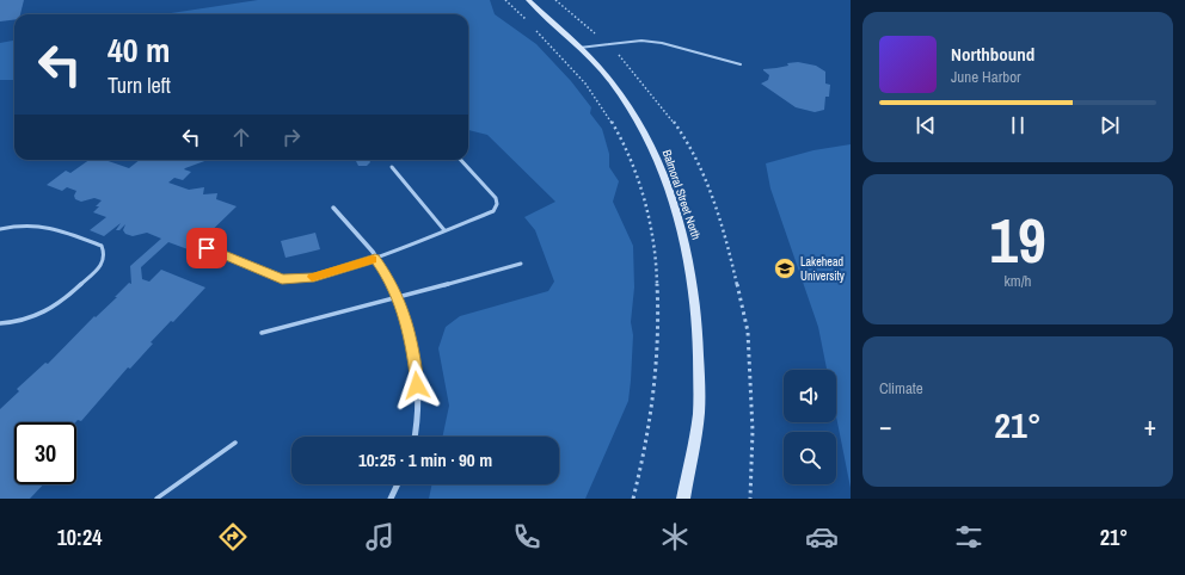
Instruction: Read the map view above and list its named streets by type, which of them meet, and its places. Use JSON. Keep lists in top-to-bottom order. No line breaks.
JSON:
{"streets":{"main road":["Balmoral Street North"]},"places":{"school or university":["Lakehead University"]},"page":{"turn":["40 m","Turn left"],"song":["Northbound","June Harbor"],"tile":[["19","km/h"],"Climate"],"heat":["−","21°","+"],"limit":"30","trip":"10:25 · 1 min · 90 m","tabs":["10:24","21°"]}}
